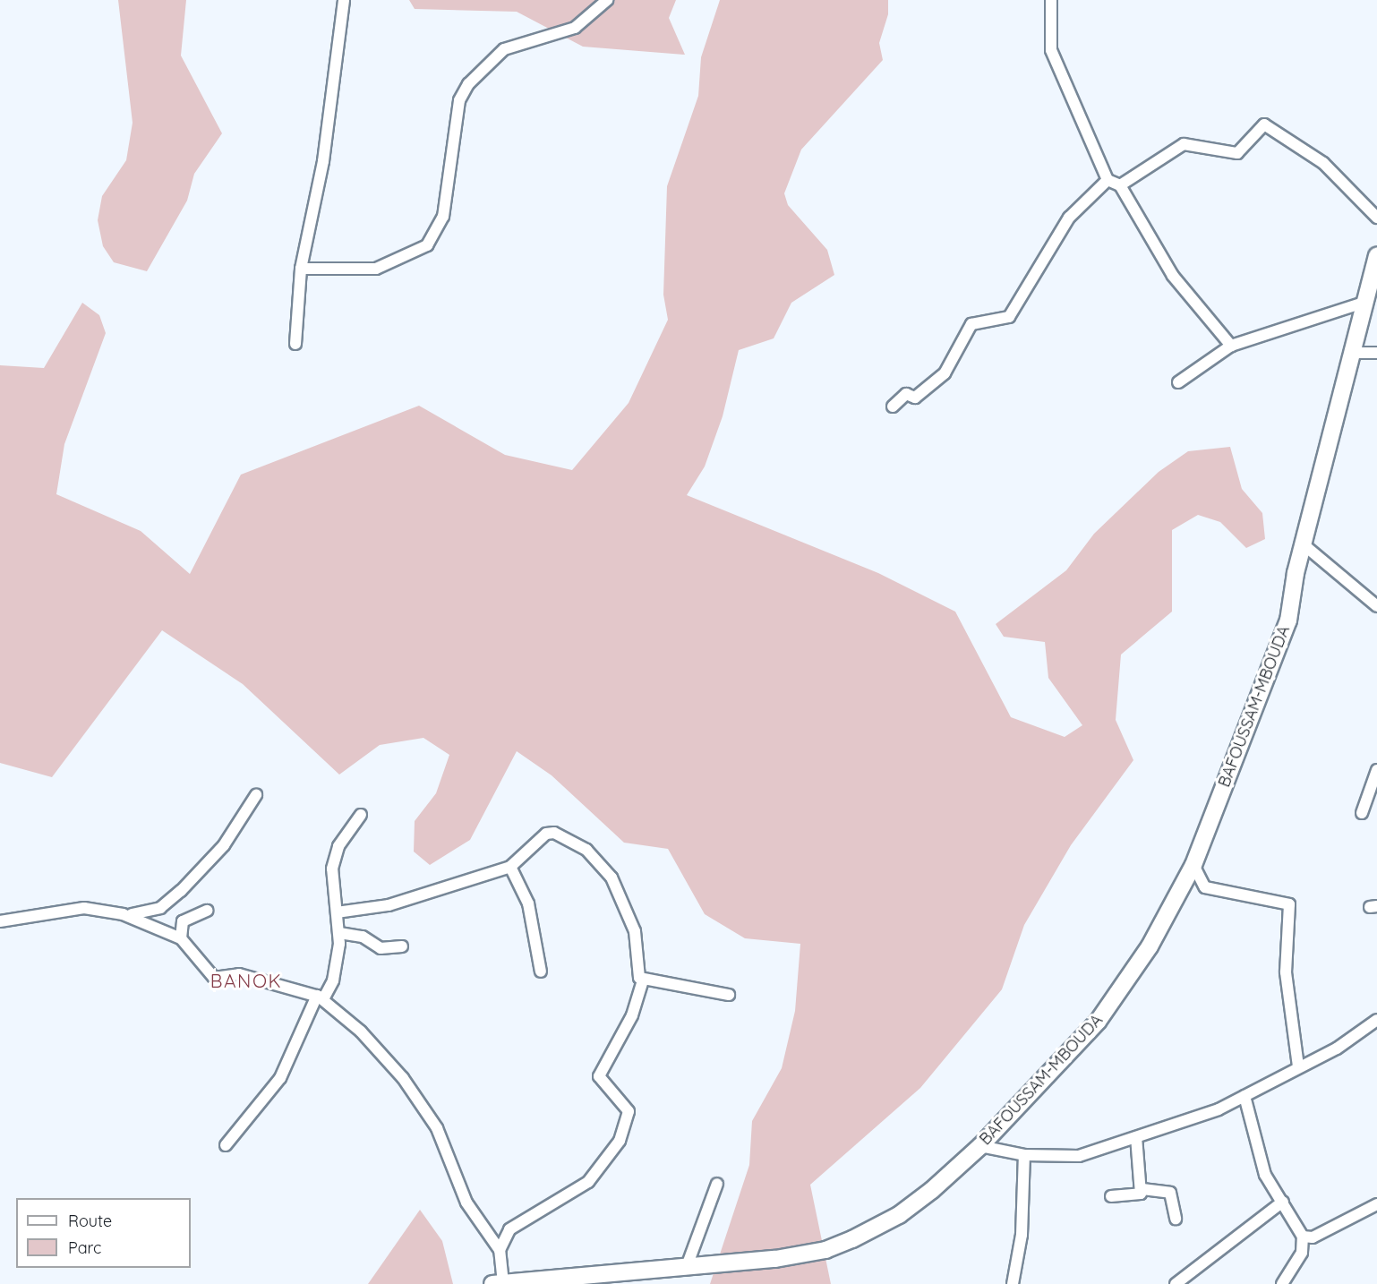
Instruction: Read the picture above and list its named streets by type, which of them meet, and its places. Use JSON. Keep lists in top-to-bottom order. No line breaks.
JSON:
{"streets":{"highway":["BAFOUSSAM-MBOUDA"]},"districts":["BANOK"],"legend":["Route","Parc"]}
